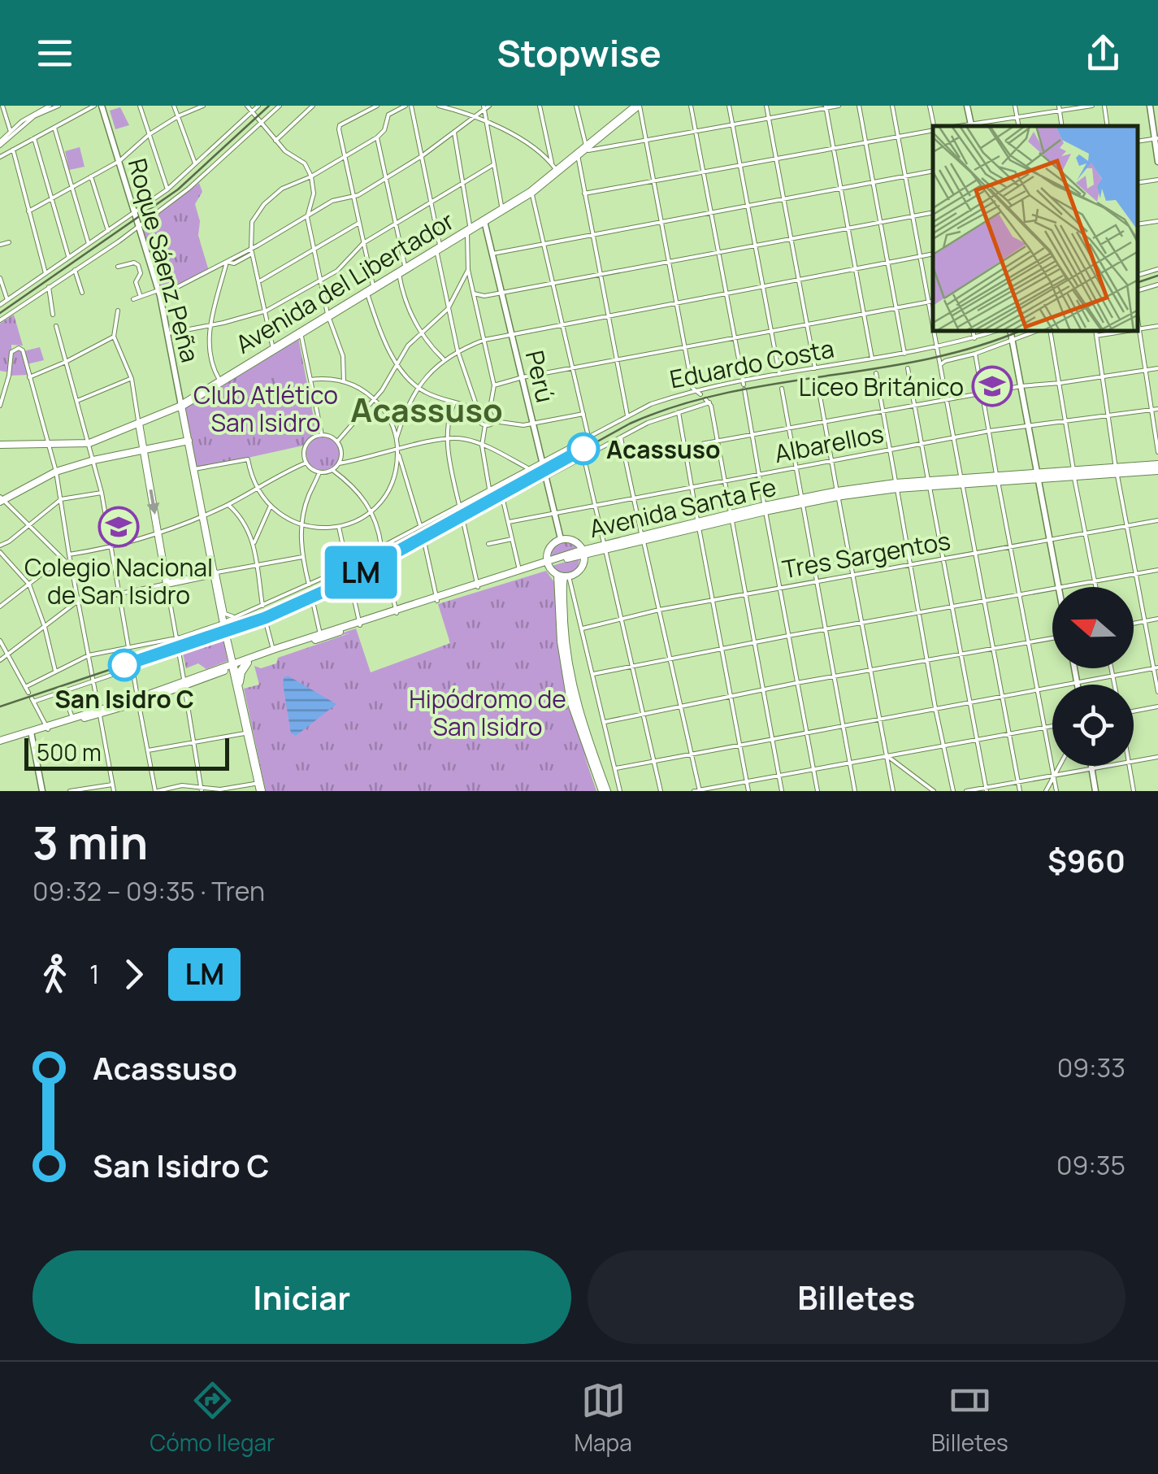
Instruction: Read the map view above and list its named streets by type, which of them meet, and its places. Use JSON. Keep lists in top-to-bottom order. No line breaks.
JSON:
{"streets":{"main road":["Roque Sáenz Peña","Avenida del Libertador","Avenida Santa Fe"],"street":["Eduardo Costa","Perú","Albarellos","Tres Sargentos"]},"crossings":[["Roque Sáenz Peña","Avenida del Libertador"],["Roque Sáenz Peña","Eduardo Costa"],["Avenida del Libertador","Perú"],["Eduardo Costa","Perú"],["Perú","Albarellos"]],"districts":["Acassuso"],"parks":["Club Atlético San Isidro","Hipódromo de San Isidro"],"places":{"school or university":["Liceo Británico","Colegio Nacional de San Isidro"],"other":["Acassuso","San Isidro C"]},"scale_bar":"500 m","north":"left","page":{"header":"Stopwise","on_map":"LM","scale":"500 m","heading":["3 min","09:32 – 09:35 · Tren","$960"],"legs":["1","LM"],"list":[{"name":"Acassuso","value":"09:33"},{"name":"San Isidro C","value":"09:35"}],"buttons":["Iniciar","Billetes"],"tabs":["Cómo llegar","Mapa","Billetes"]}}
